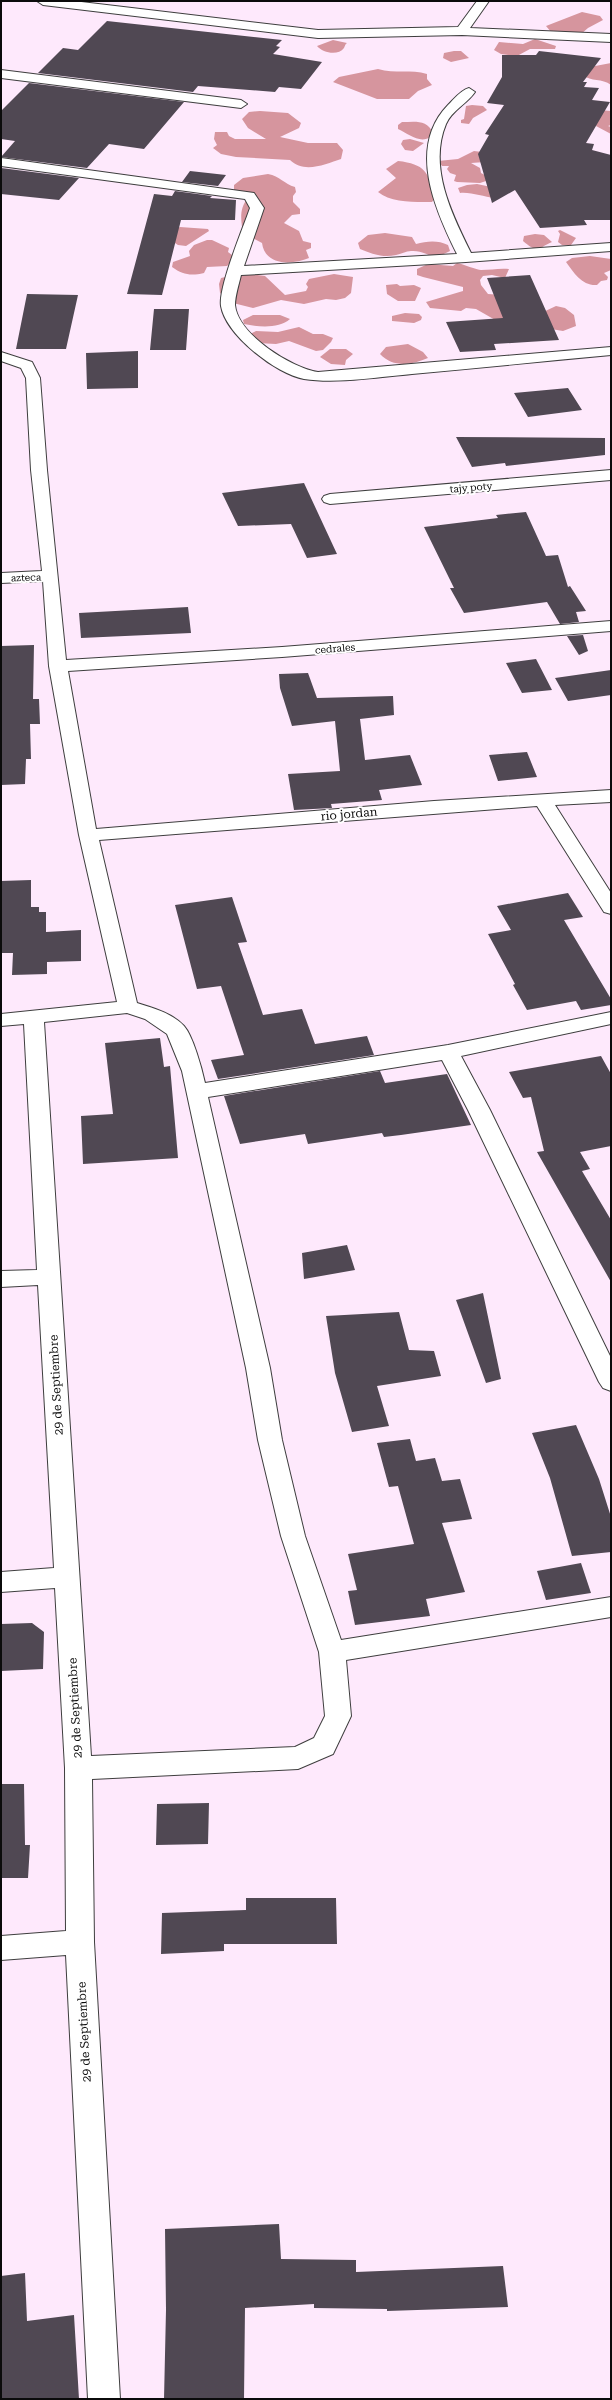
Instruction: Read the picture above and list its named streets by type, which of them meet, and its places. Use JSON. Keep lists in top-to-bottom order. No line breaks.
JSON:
{"streets":{"street":["tajy poty","azteca","cedrales","rio jordan","29 de Septiembre"]}}
